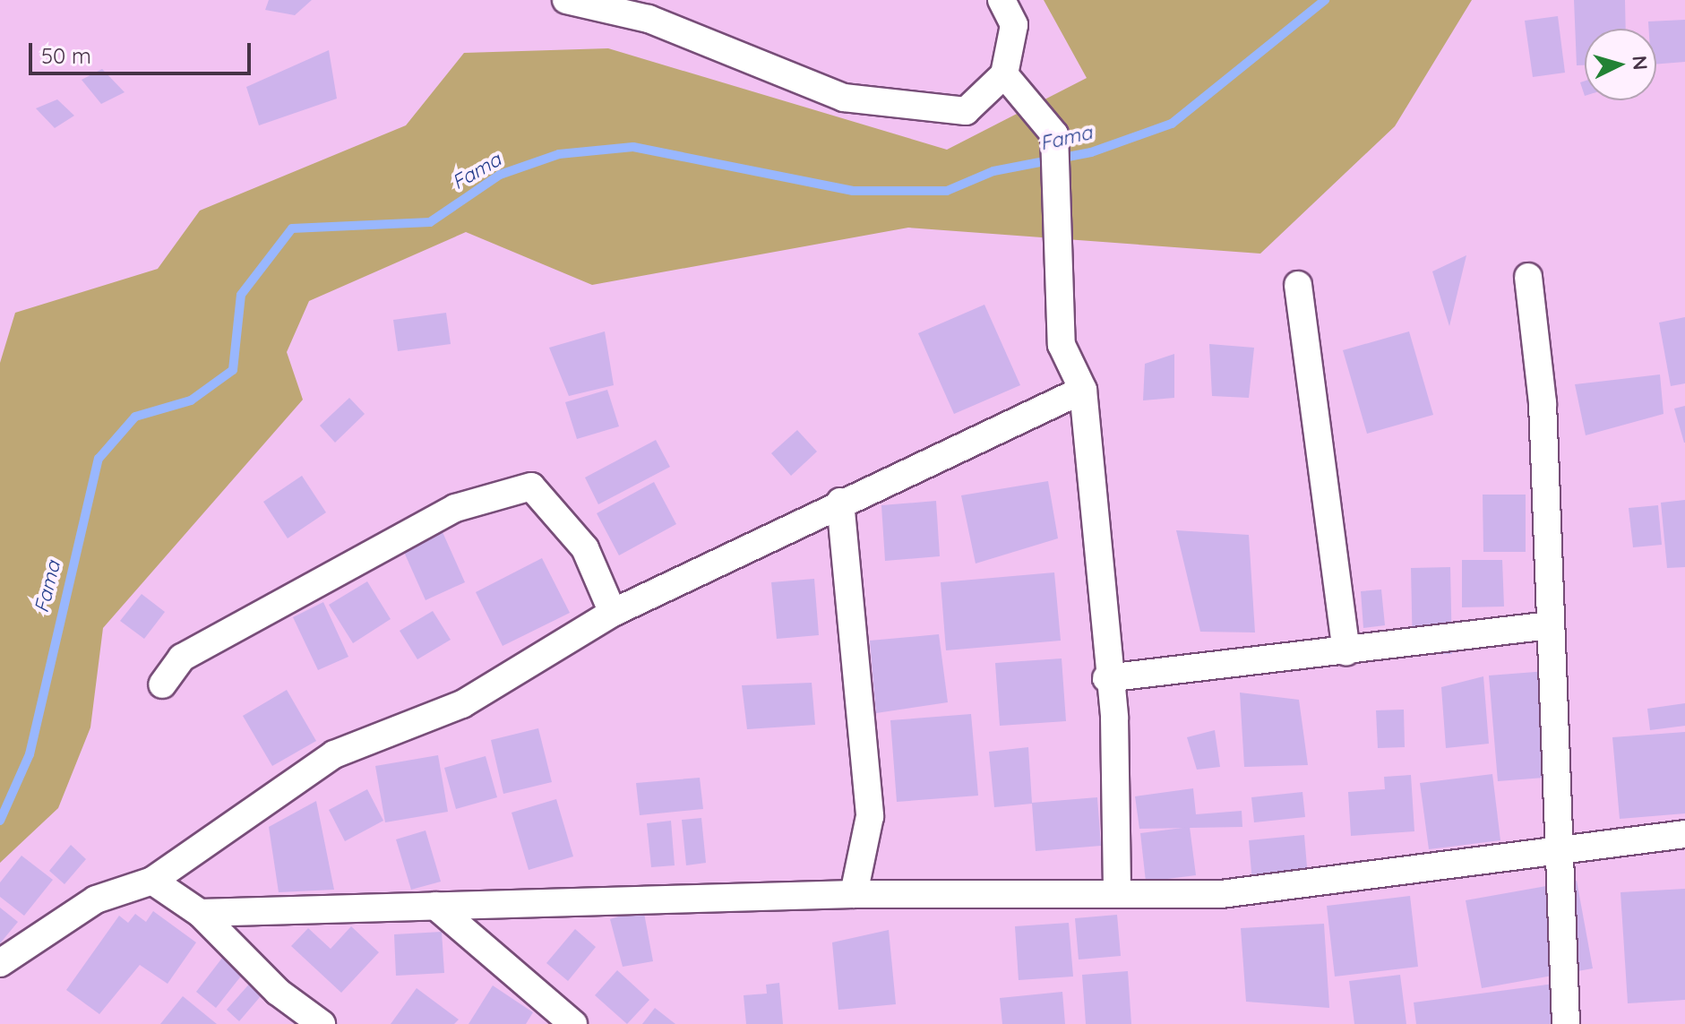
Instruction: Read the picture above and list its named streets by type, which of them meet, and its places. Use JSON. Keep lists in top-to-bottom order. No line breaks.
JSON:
{"water":["Fama"],"scale_bar":"50 m","north":"right"}
